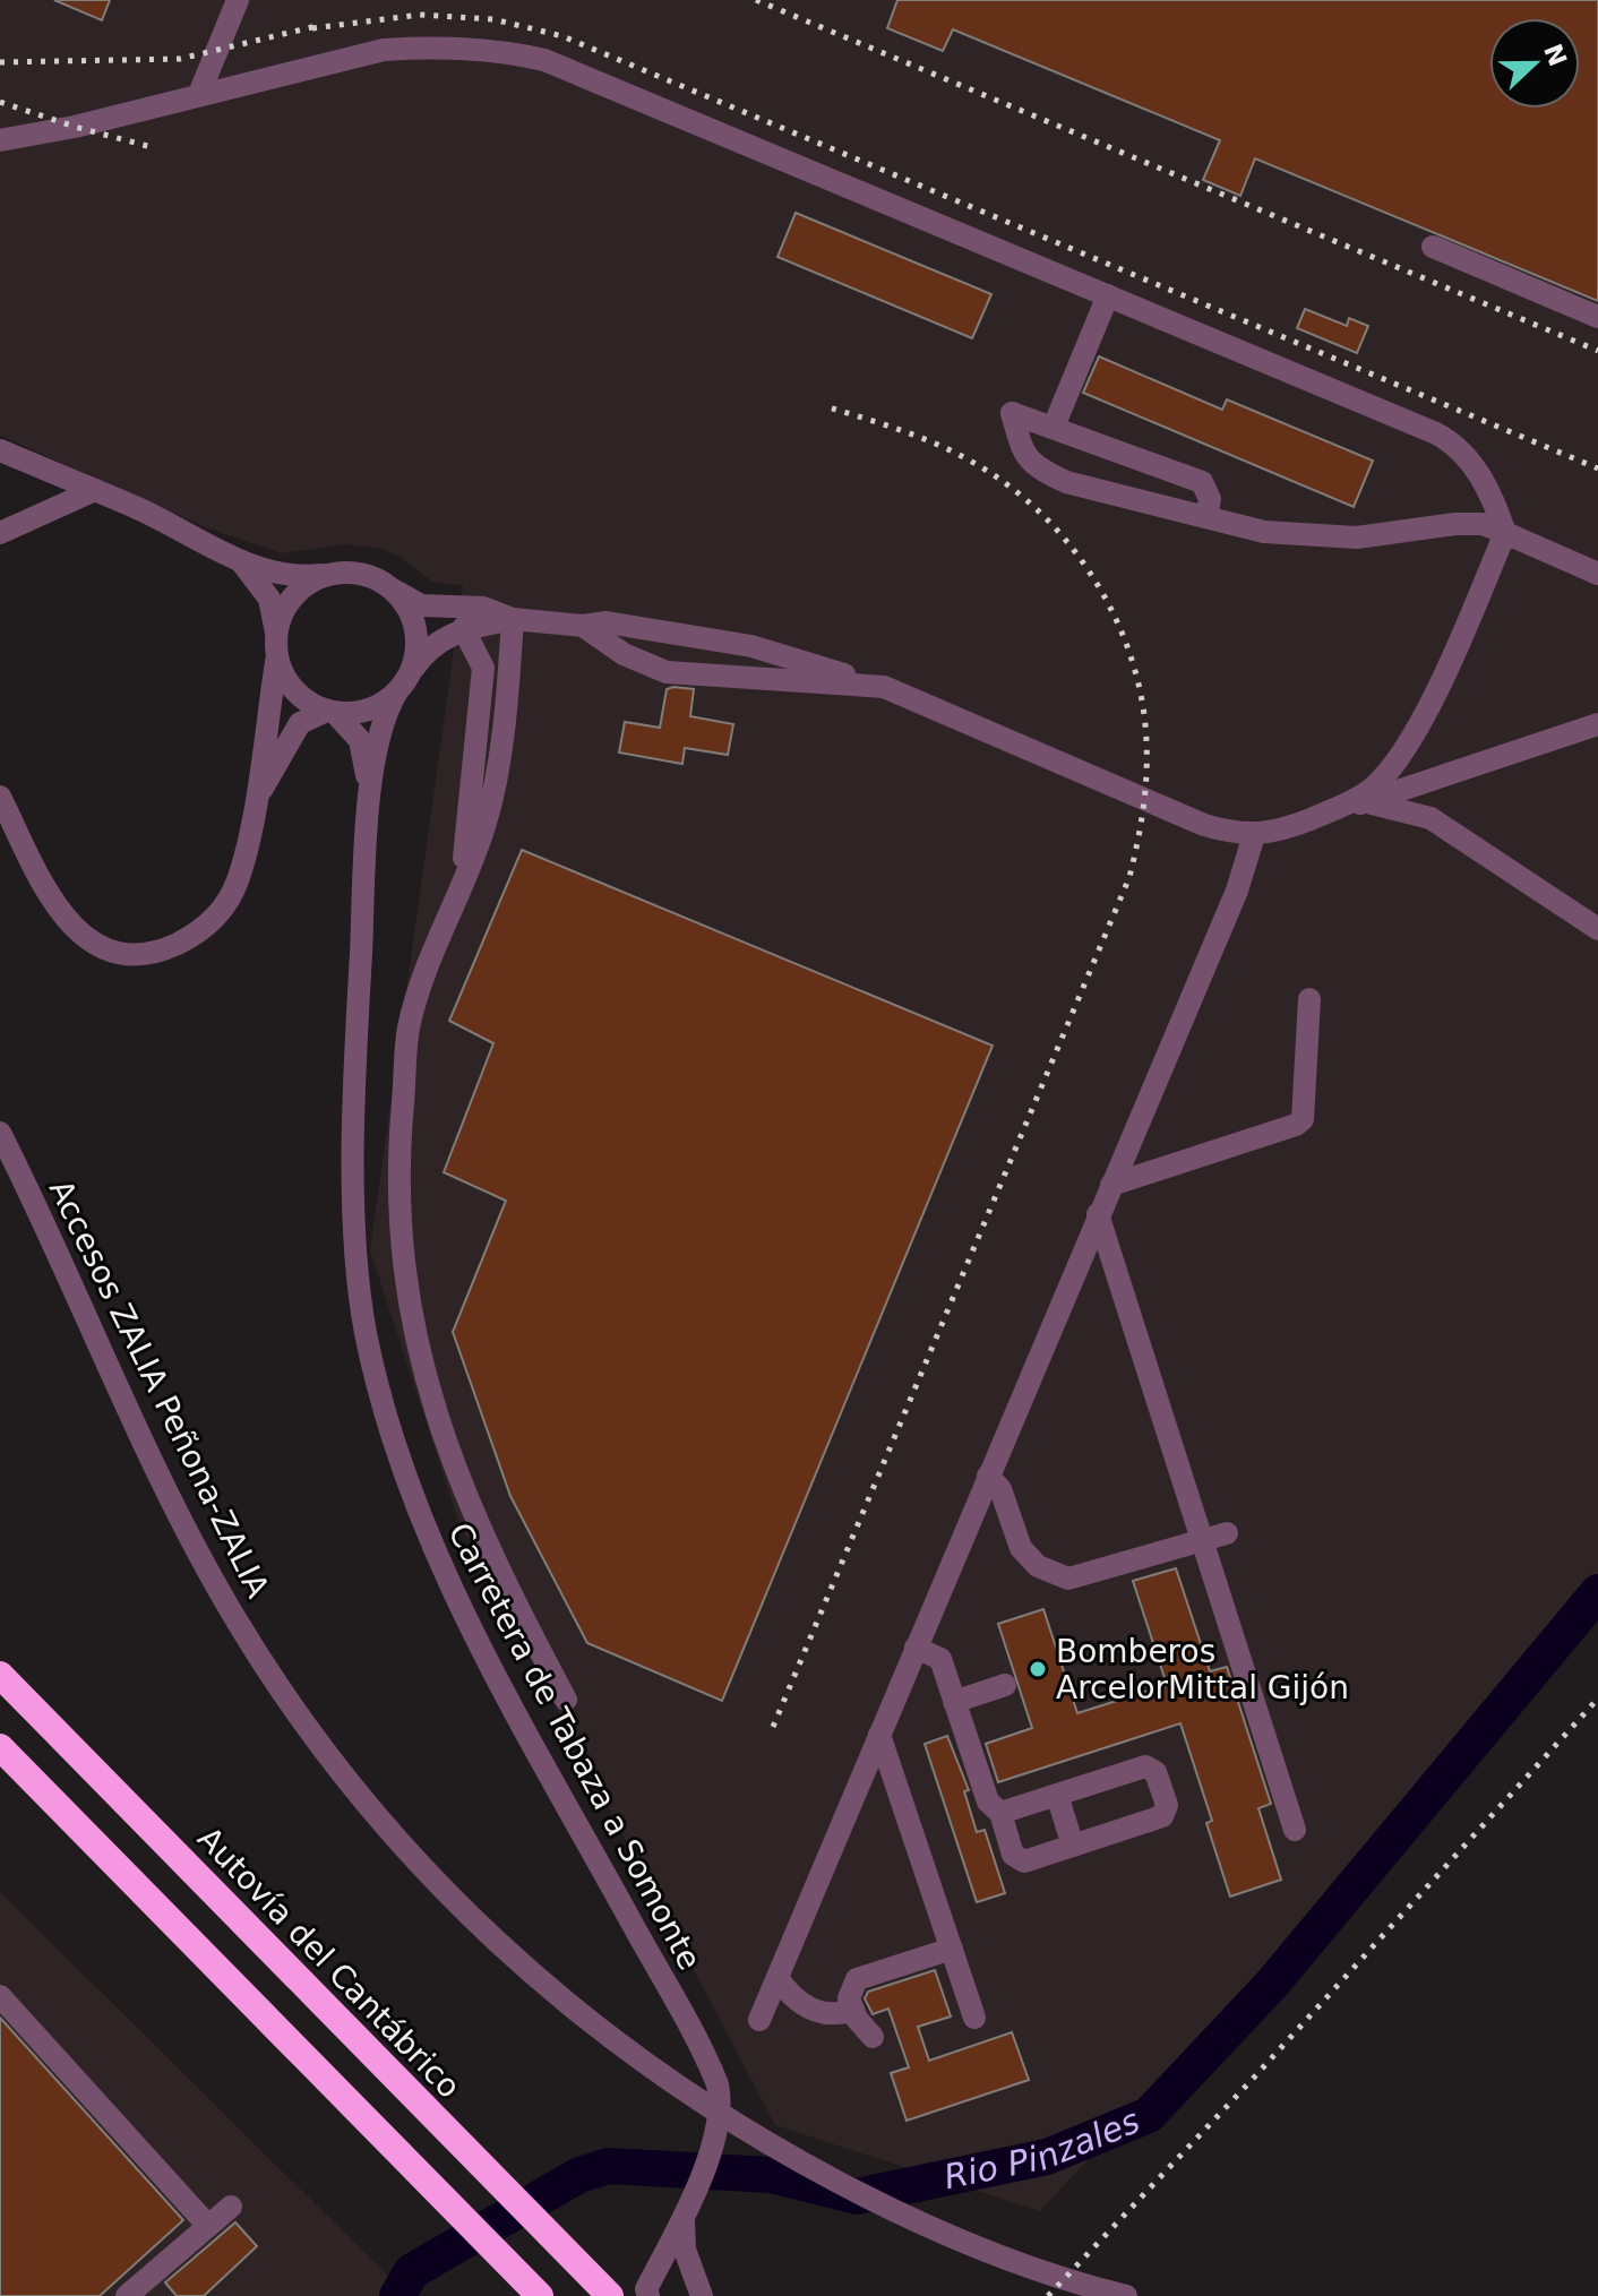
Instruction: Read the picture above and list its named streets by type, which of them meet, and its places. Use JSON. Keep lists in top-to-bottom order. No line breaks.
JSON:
{"streets":{"highway":["Autovía del Cantábrico"],"street":["Accesos ZALIA Peñona-ZALIA","Carretera de Tabaza a Somonte"]},"water":["Rio Pinzales"],"places":["Bomberos ArcelorMittal Gijón"],"north":"right"}
